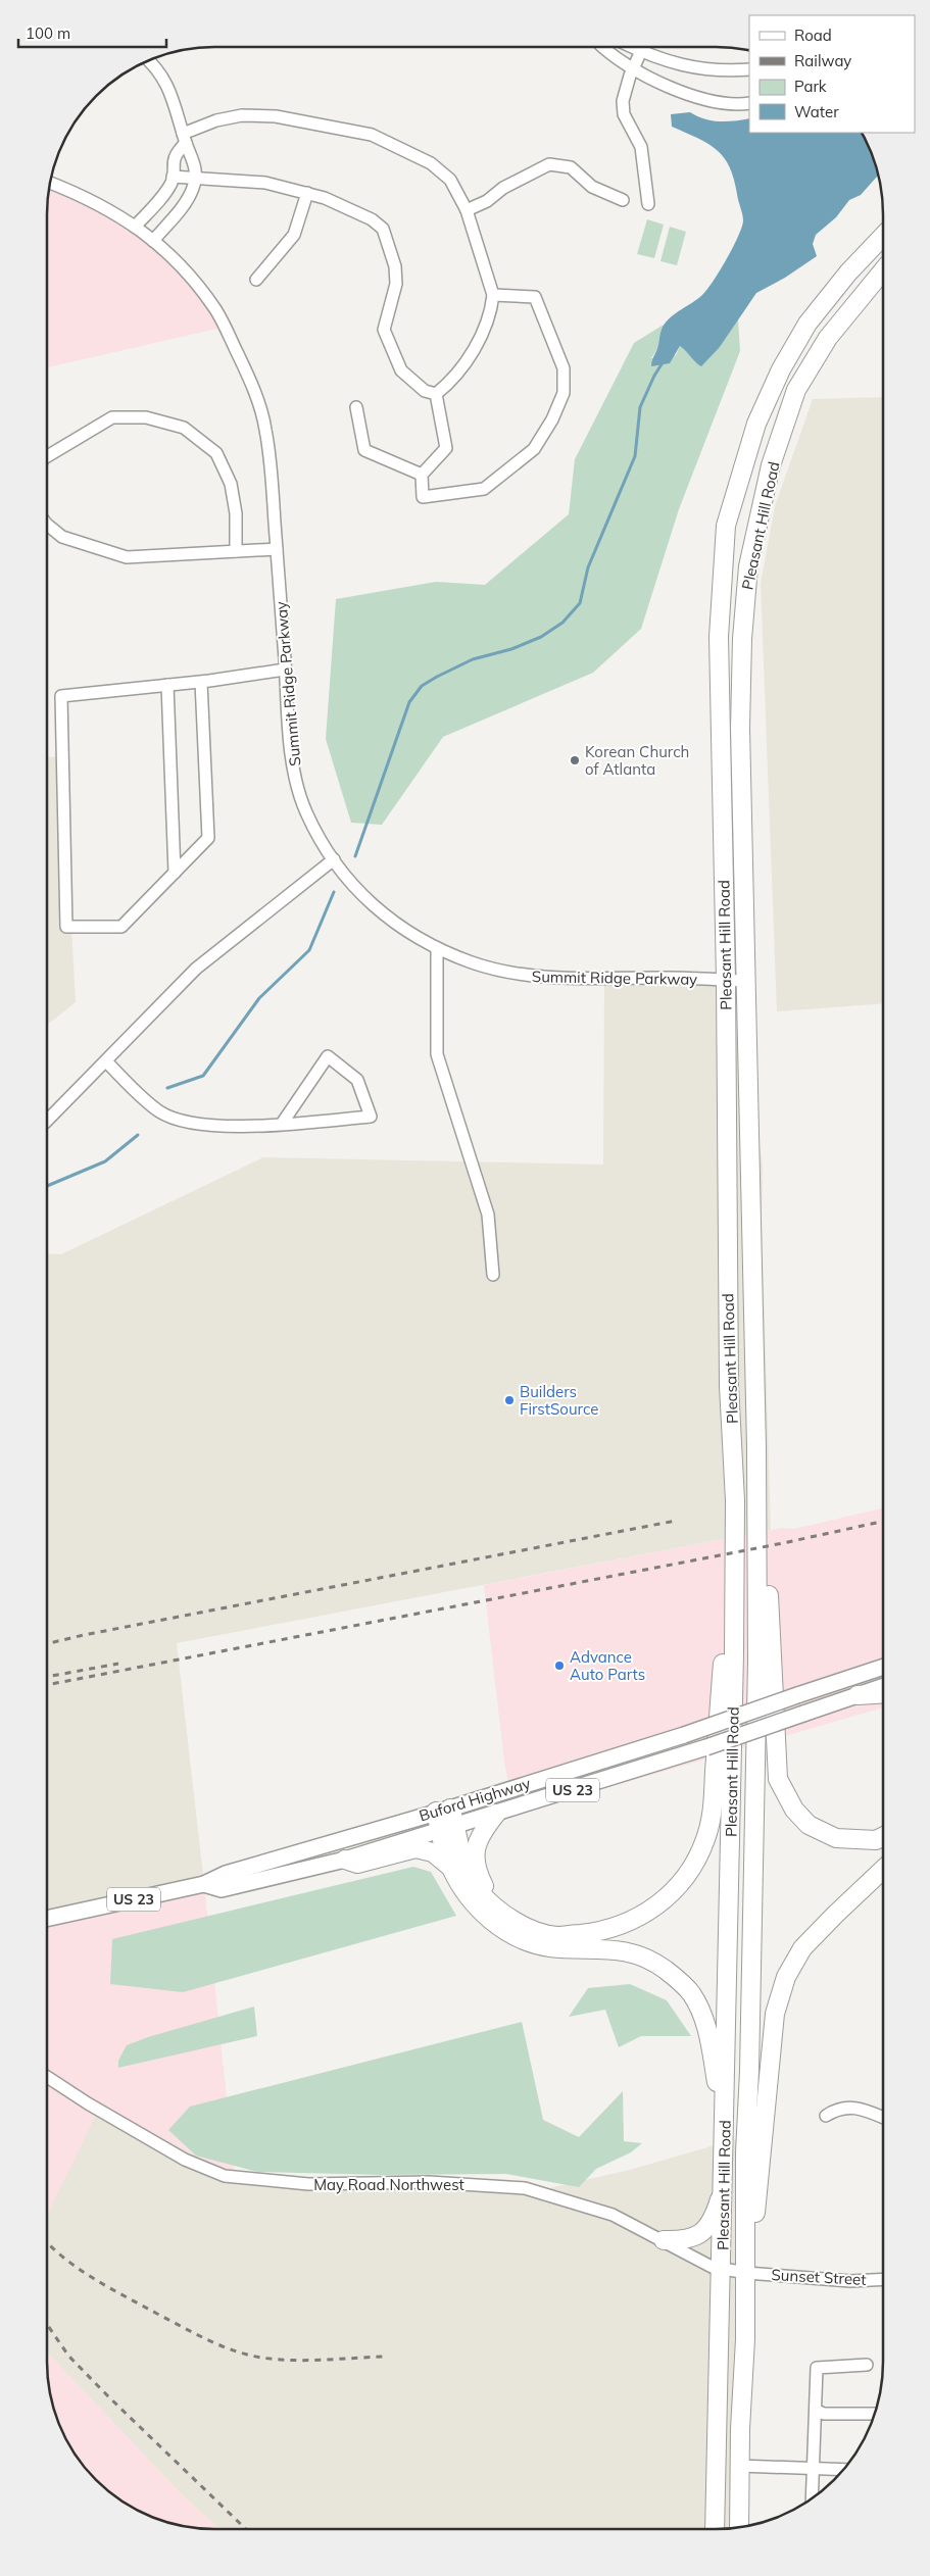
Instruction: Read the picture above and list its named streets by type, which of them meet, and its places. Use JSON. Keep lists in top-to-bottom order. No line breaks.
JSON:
{"streets":{"highway":["Pleasant Hill Road"],"main road":["US 23","Buford Highway"],"street":["Summit Ridge Parkway","May Road Northwest","Sunset Street"]},"crossings":[["Pleasant Hill Road","Summit Ridge Parkway"],["Pleasant Hill Road","May Road Northwest"],["Pleasant Hill Road","Sunset Street"],["May Road Northwest","Sunset Street"]],"places":["Korean Church of Atlanta","Builders FirstSource","Advance Auto Parts"],"legend":["Road","Railway","Park","Water"],"scale_bar":"100 m"}
